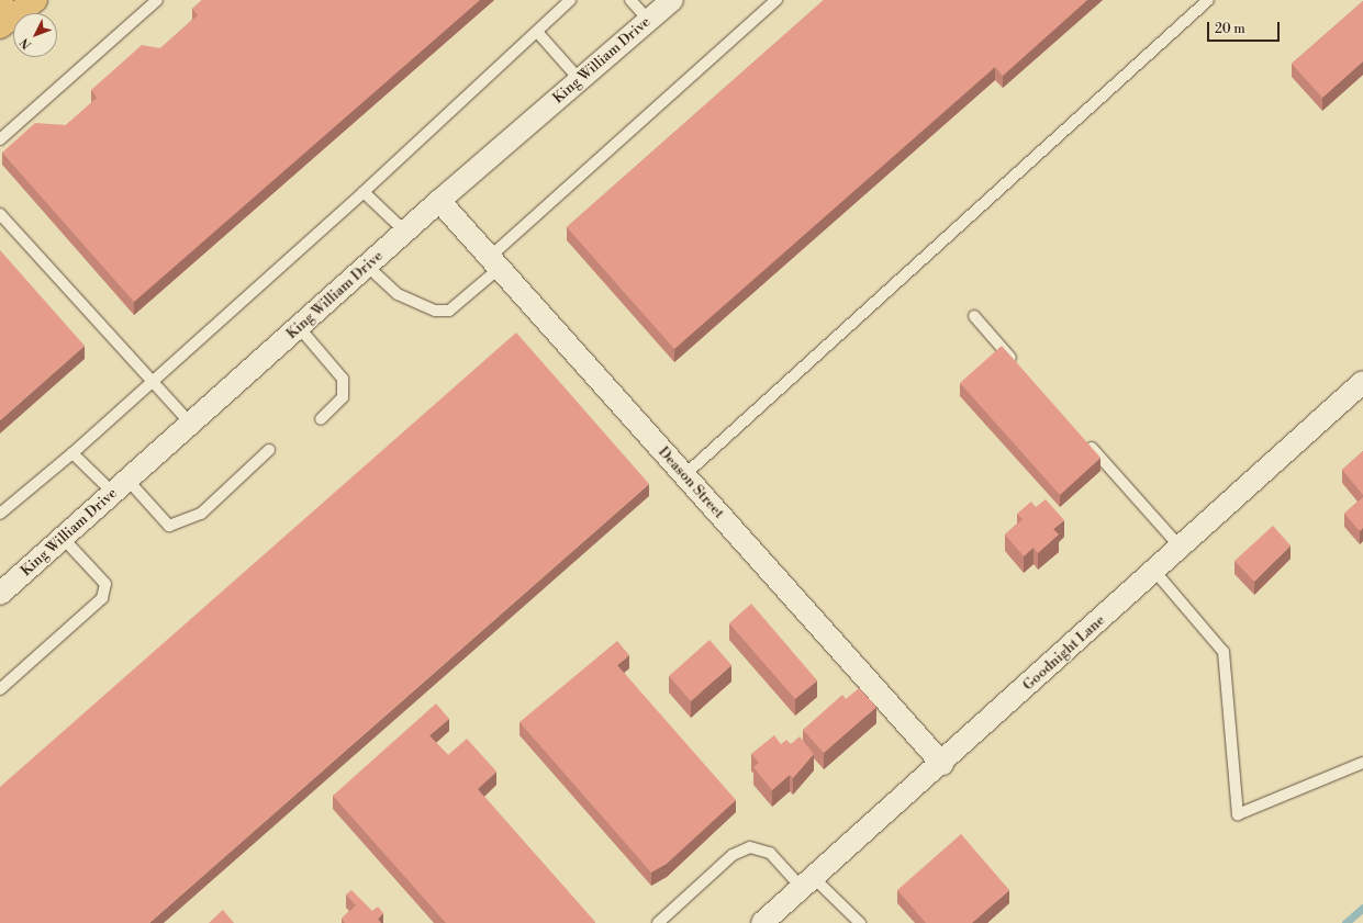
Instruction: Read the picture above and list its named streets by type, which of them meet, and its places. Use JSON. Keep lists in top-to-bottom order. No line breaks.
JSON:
{"streets":{"street":["King William Drive","Deason Street","Goodnight Lane"]},"crossings":[["King William Drive","Deason Street"],["Deason Street","Goodnight Lane"]],"scale_bar":"20 m","north":"bottom left"}
